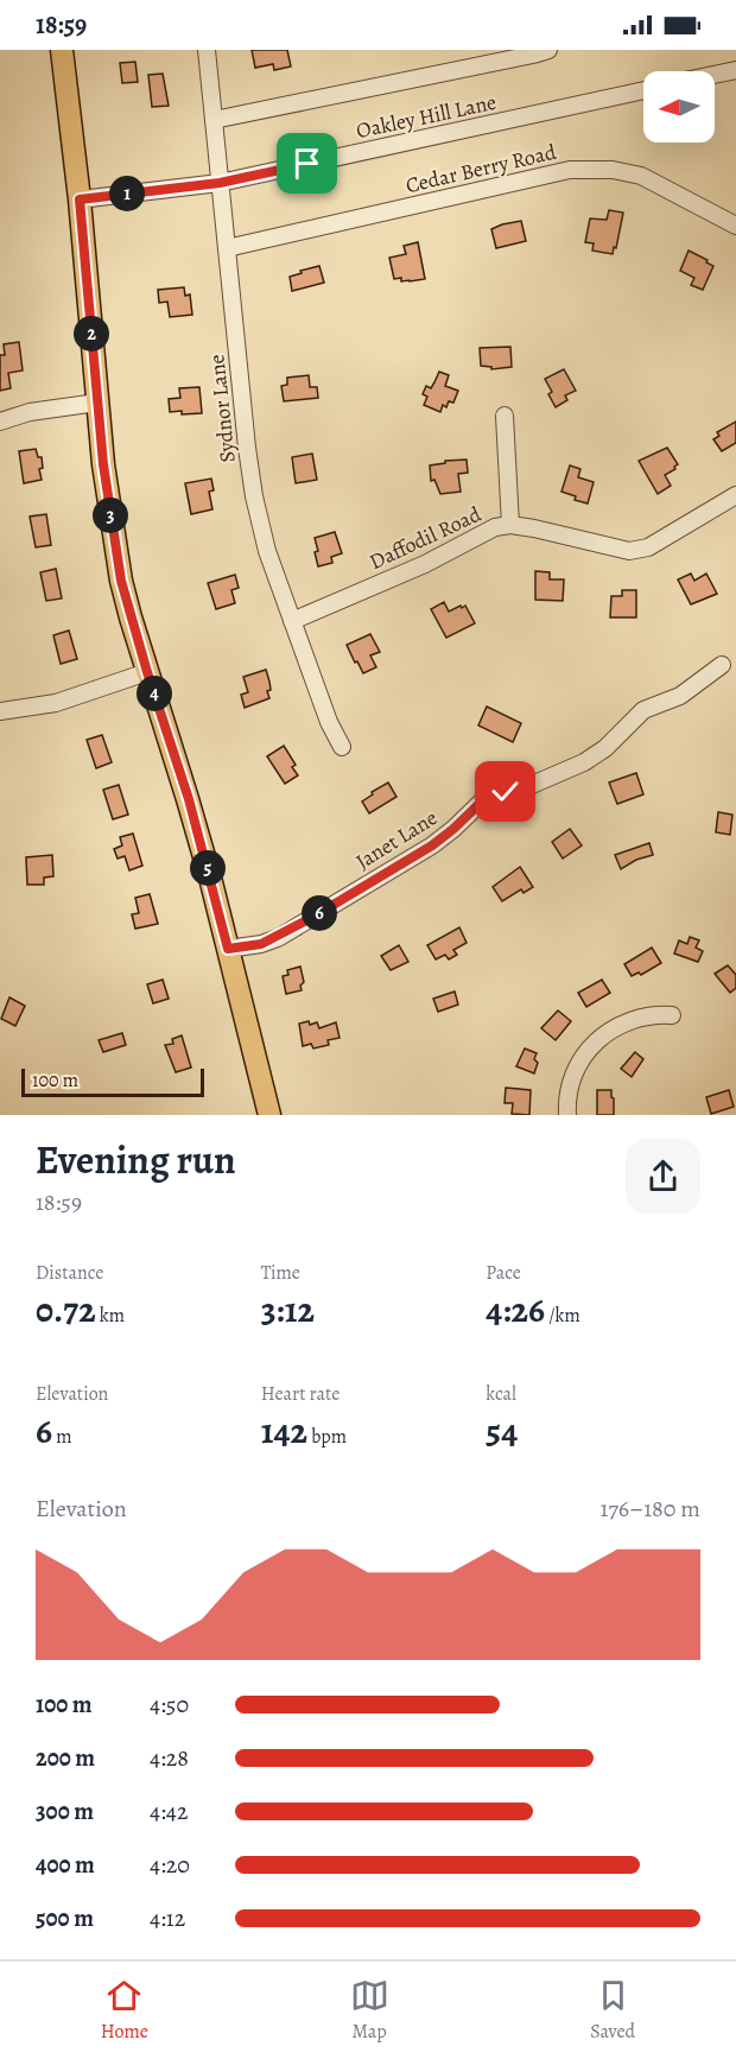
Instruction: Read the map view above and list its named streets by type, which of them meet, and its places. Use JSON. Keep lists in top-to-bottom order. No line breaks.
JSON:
{"streets":{"street":["Oakley Hill Lane","Cedar Berry Road","Sydnor Lane","Daffodil Road","Janet Lane"]},"crossings":[["Oakley Hill Lane","Sydnor Lane"],["Cedar Berry Road","Sydnor Lane"],["Sydnor Lane","Daffodil Road"]],"scale_bar":"100 m","north":"left","page":{"status":"18:59","pins":["1","2","3","4","5","6"],"scale":"100 m","heading":["Evening run","18:59"],"stats":[["Distance","0.72 km"],["Time","3:12"],["Pace","4:26 /km"],["Elevation","6 m"],["Heart rate","142 bpm"],["kcal","54"]],"chart":["Elevation","176–180 m"],"list":[{"name":"100 m","note":"4:50"},{"name":"200 m","note":"4:28"},{"name":"300 m","note":"4:42"},{"name":"400 m","note":"4:20"},{"name":"500 m","note":"4:12"}],"tabs":["Home","Map","Saved"]}}
